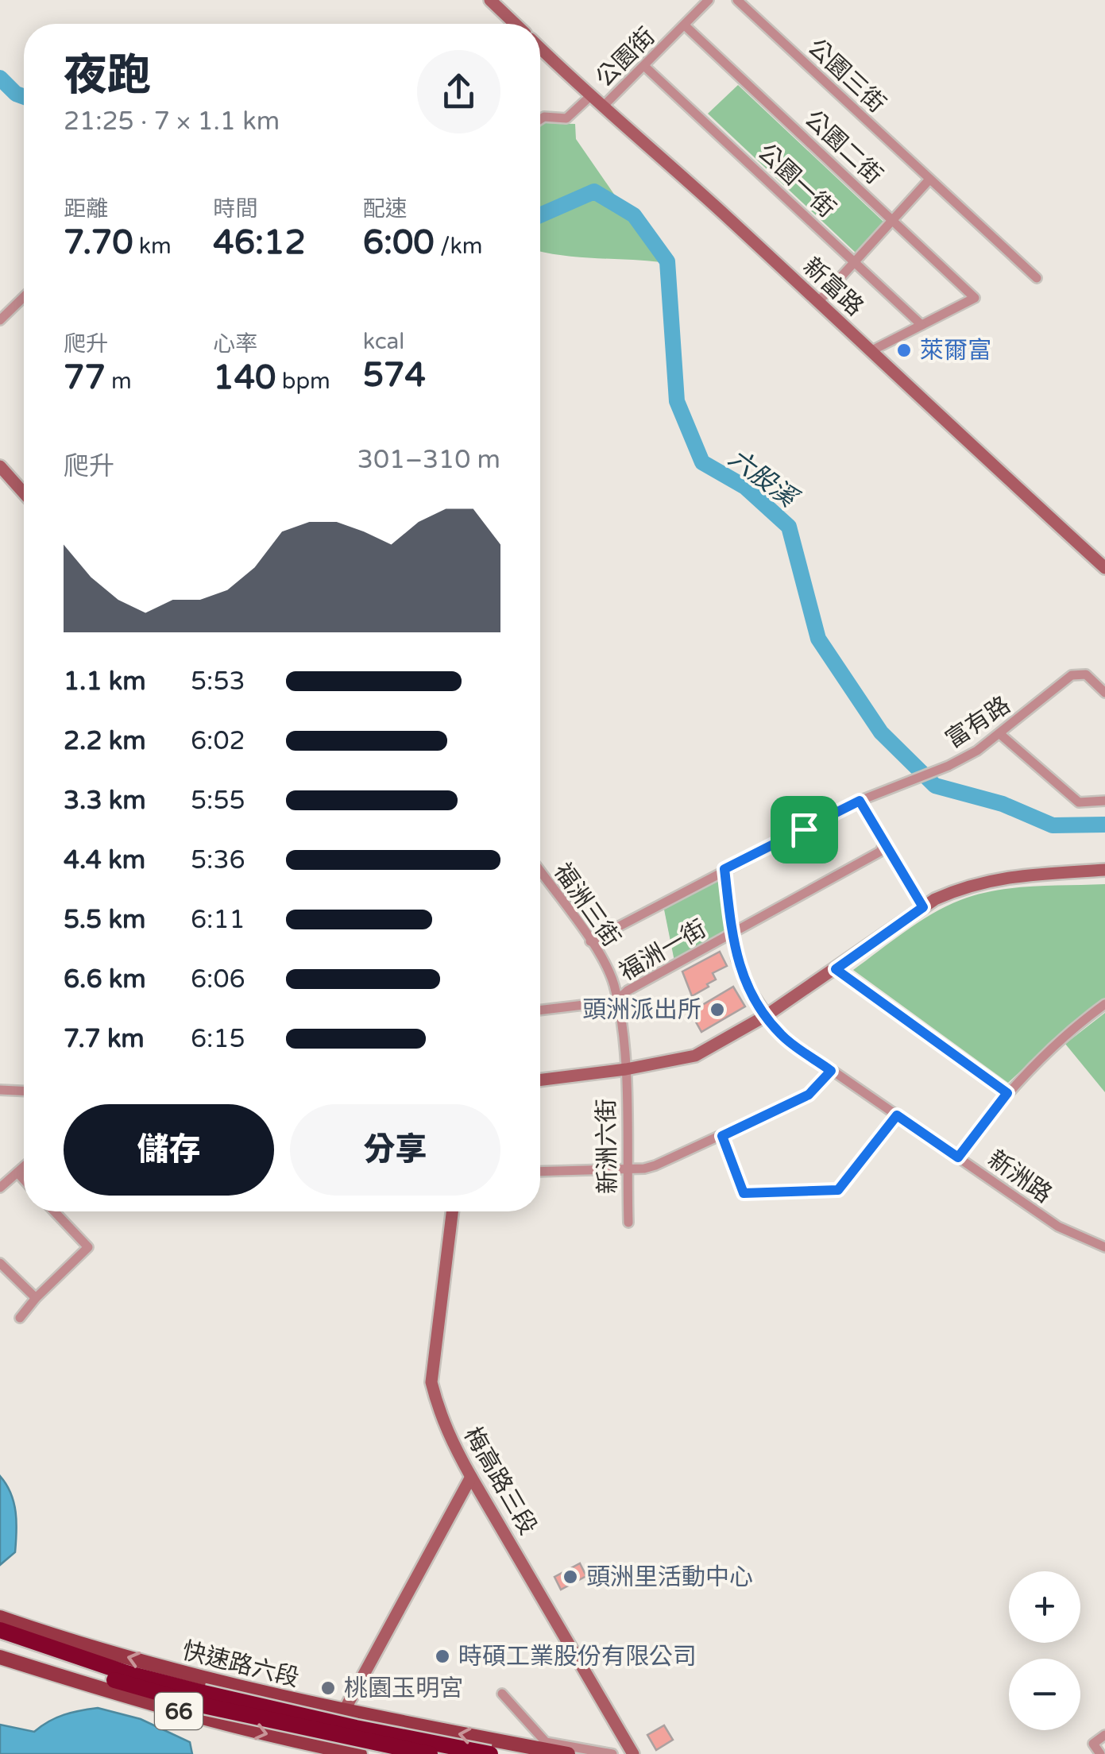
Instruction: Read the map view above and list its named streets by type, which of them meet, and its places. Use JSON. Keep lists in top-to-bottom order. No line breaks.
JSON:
{"streets":{"highway":["66"],"main road":["快速路六段"],"street":["公園街","公園三街","公園二街","公園一街","新富路","富有路","福洲三街","福洲一街","新洲六街","新洲路","梅高路三段"]},"crossings":[["公園街","公園二街"],["公園街","公園一街"],["公園街","新富路"],["公園二街","公園一街"],["富有路","福洲三街"],["富有路","新洲路"],["福洲三街","福洲一街"],["福洲三街","新洲六街"],["福洲一街","新洲路"]],"water":["六股溪"],"places":["萊爾富","頭洲派出所","頭洲里活動中心","時碩工業股份有限公司","桃園玉明宮"],"page":{"heading":["夜跑","21:25 · 7 × 1.1 km"],"stats":[["距離","7.70 km"],["時間","46:12"],["配速","6:00 /km"],["爬升","77 m"],["心率","140 bpm"],["kcal","574"]],"chart":["爬升","301–310 m"],"list":[{"name":"1.1 km","note":"5:53"},{"name":"2.2 km","note":"6:02"},{"name":"3.3 km","note":"5:55"},{"name":"4.4 km","note":"5:36"},{"name":"5.5 km","note":"6:11"},{"name":"6.6 km","note":"6:06"},{"name":"7.7 km","note":"6:15"}],"buttons":["儲存","分享"],"map_buttons":["+","−"]}}
